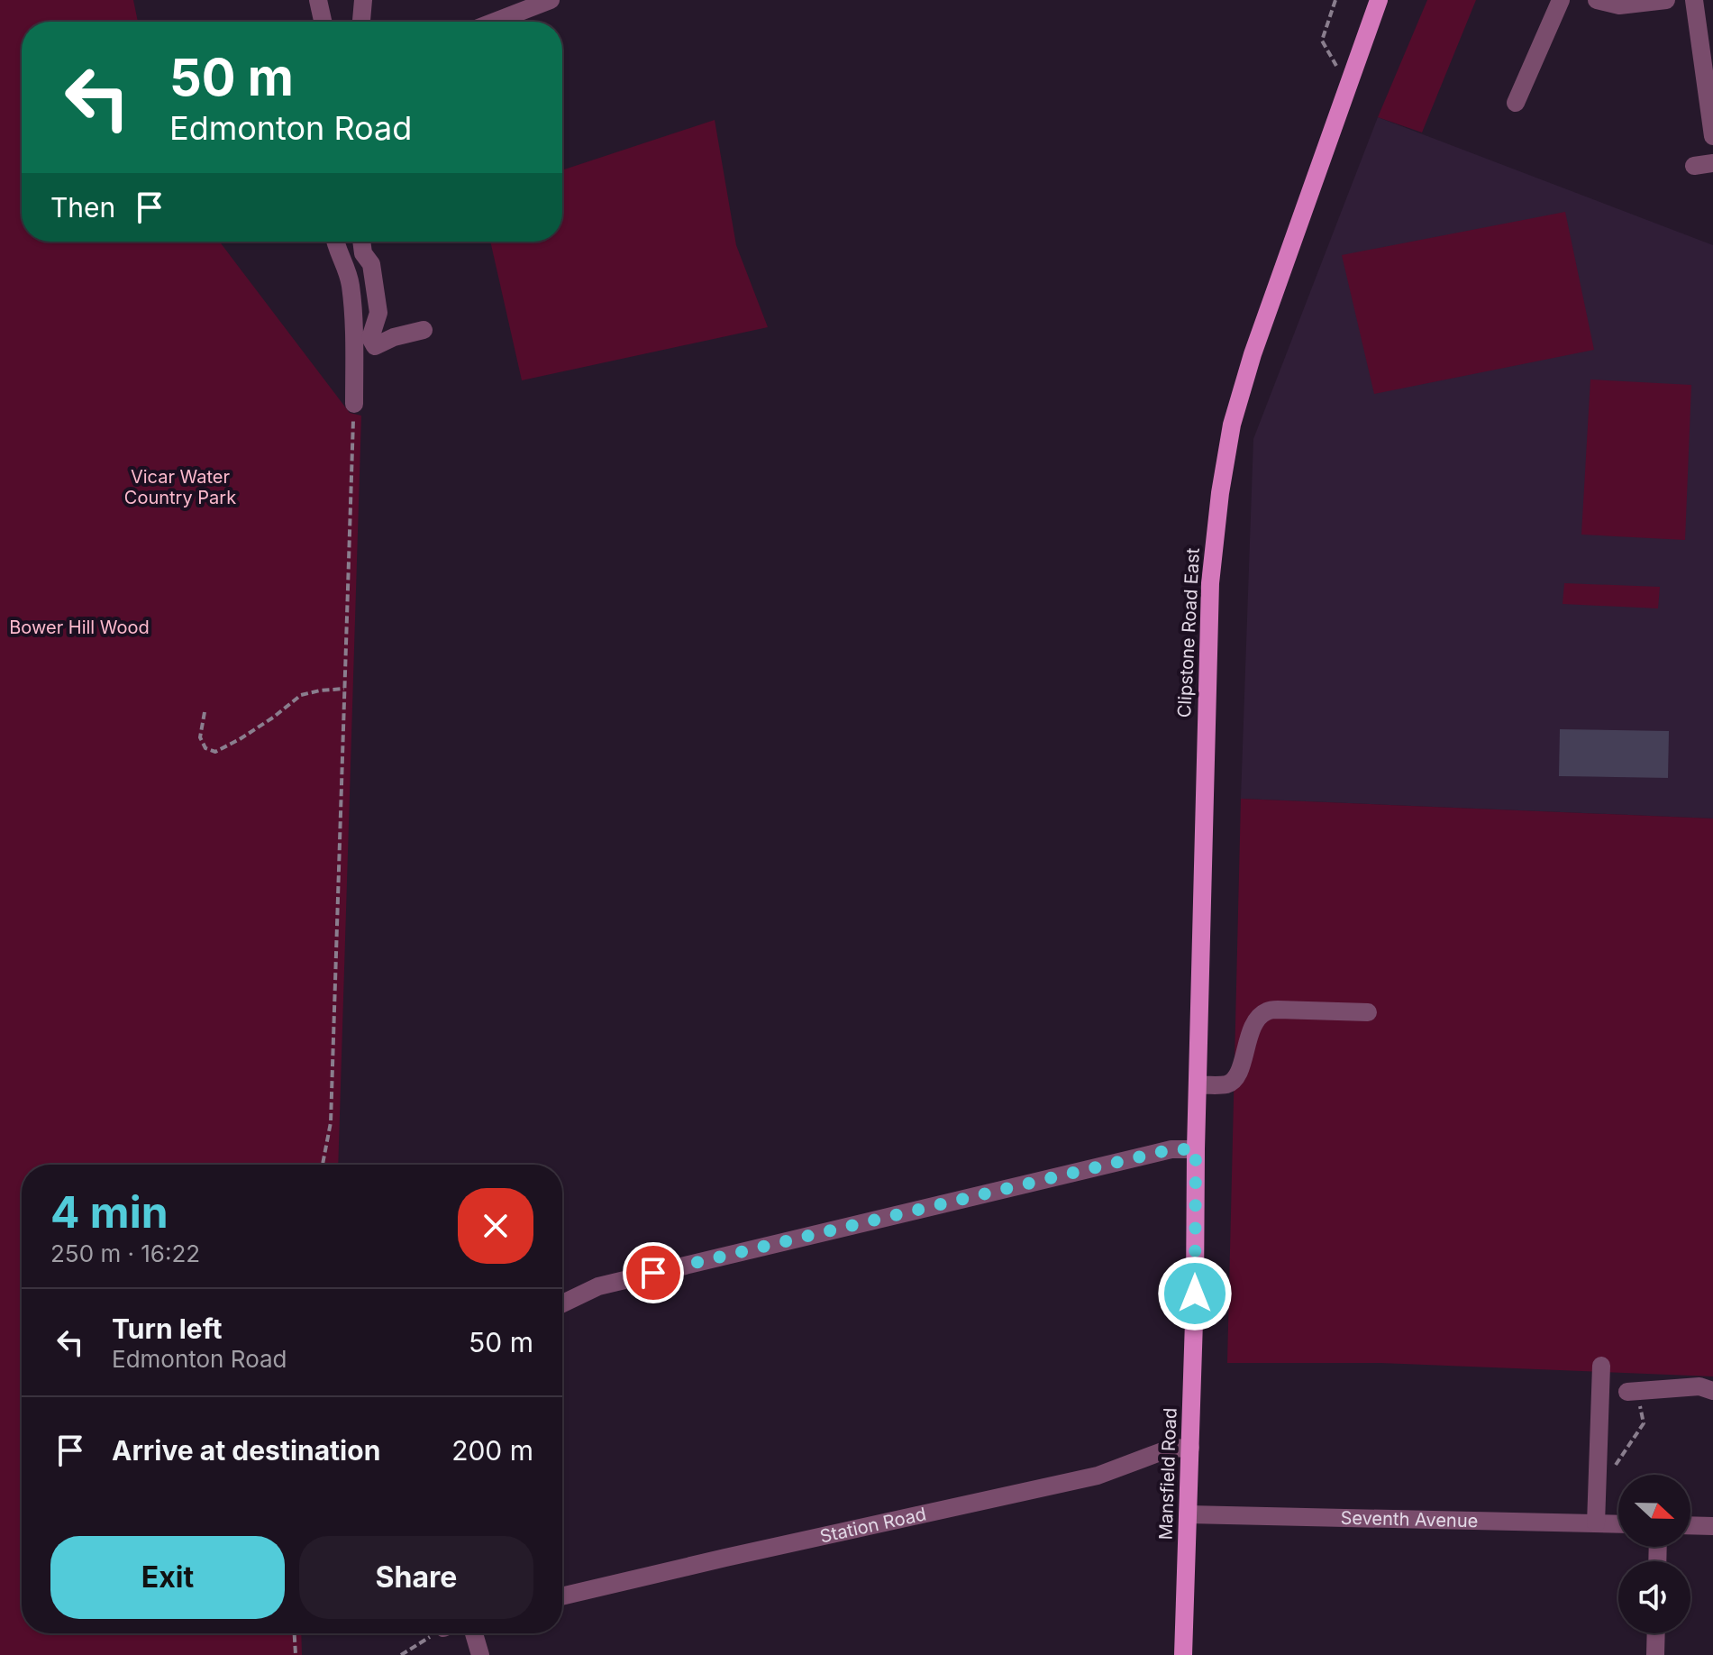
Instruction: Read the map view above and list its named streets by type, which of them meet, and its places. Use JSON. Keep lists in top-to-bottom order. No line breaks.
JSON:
{"streets":{"main road":["Clipstone Road East","Mansfield Road"],"street":["Seventh Avenue","Station Road"]},"crossings":[["Clipstone Road East","Mansfield Road"],["Mansfield Road","Seventh Avenue"],["Mansfield Road","Station Road"]],"parks":["Vicar Water Country Park","Bower Hill Wood"],"north":"right","page":{"turn":["50 m","Edmonton Road"],"then":"Then","heading":["4 min","250 m · 16:22"],"list":[{"name":"Turn left","note":"Edmonton Road","value":"50 m"},{"name":"Arrive at destination","value":"200 m"}],"buttons":["Exit","Share"]}}
